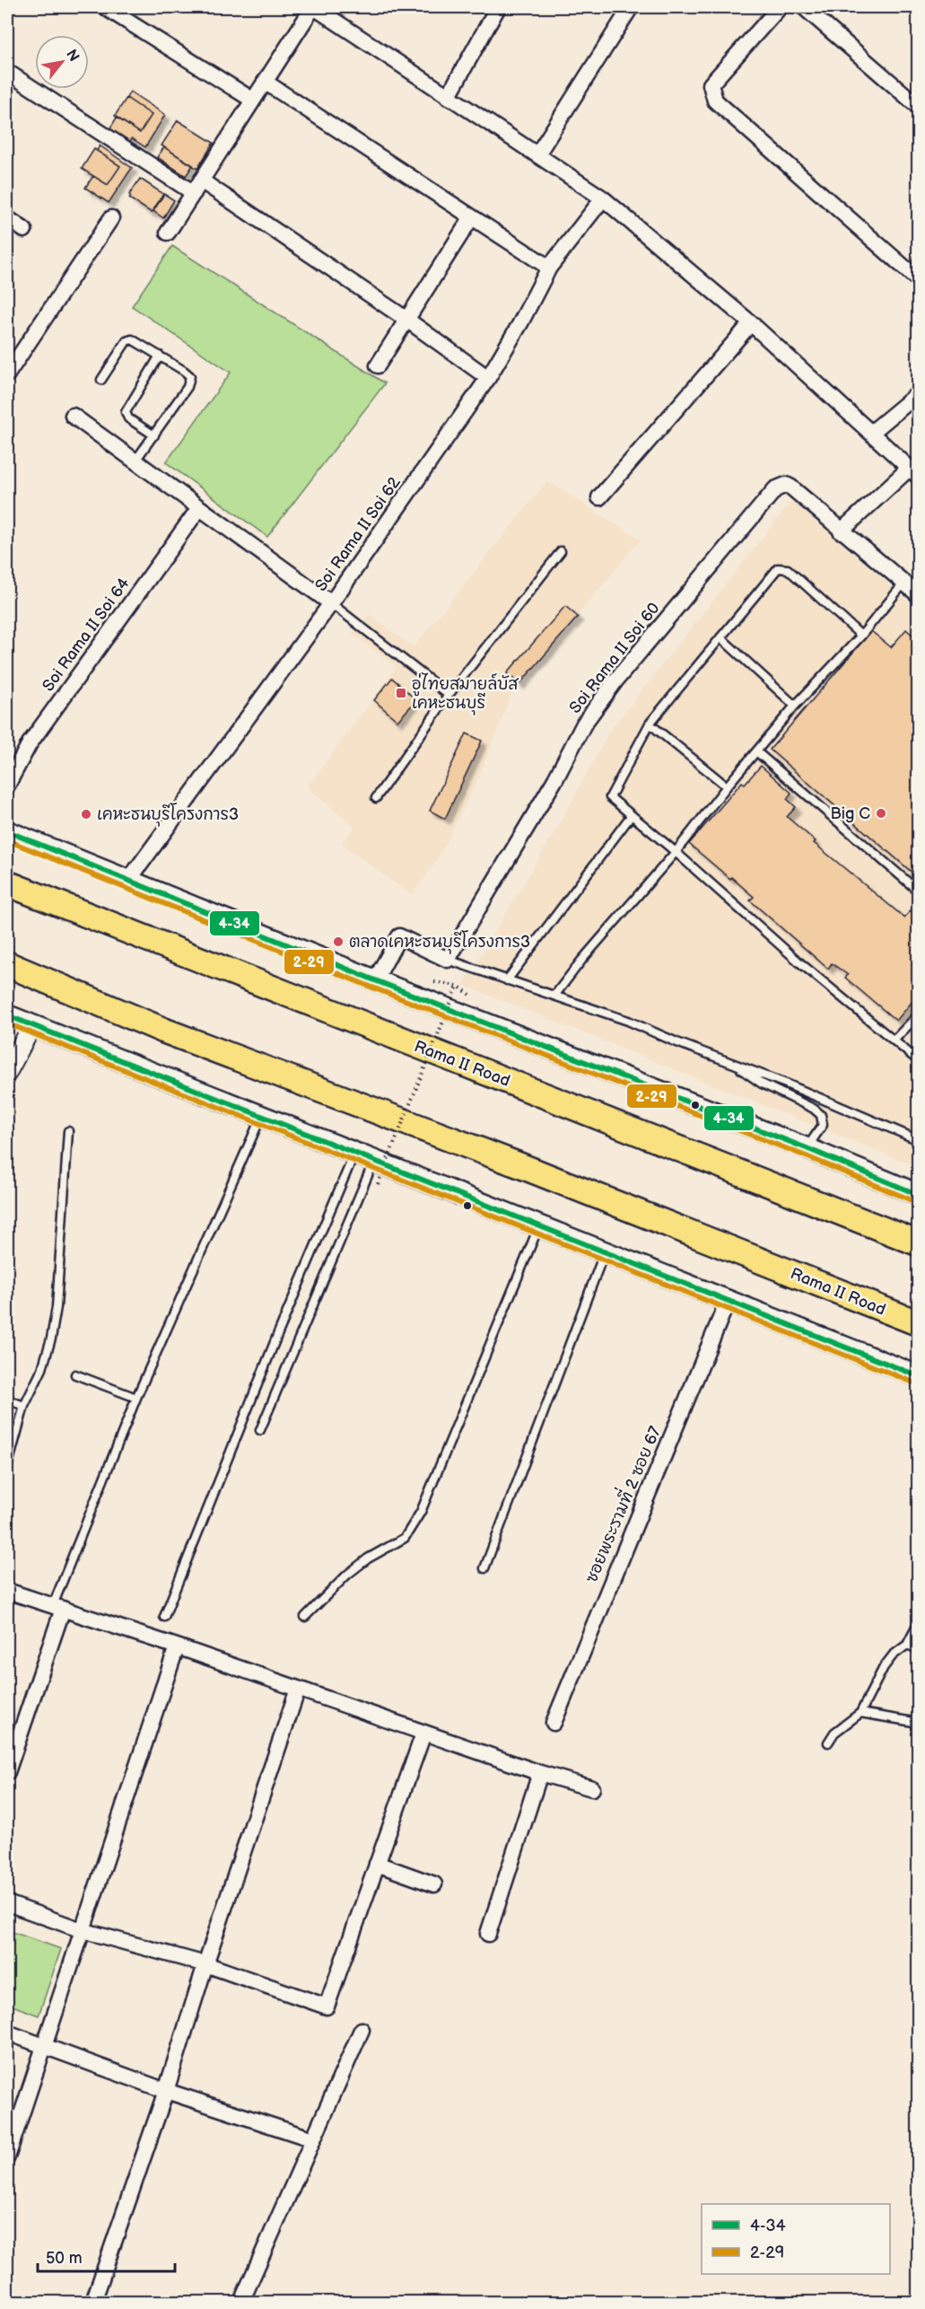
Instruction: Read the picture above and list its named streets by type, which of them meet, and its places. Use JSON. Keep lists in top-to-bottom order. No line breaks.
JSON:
{"streets":{"highway":["Rama II Road"],"street":["Soi Rama II Soi 62","Soi Rama II Soi 64","Soi Rama II Soi 60","ซอยพระรามที่ 2 ซอย 67"]},"places":{"transit":["อู่ไทยสมายล์บัส เคหะธนบุรี"],"other":["Big C","เคหะธนบุรีโครงการ3","ตลาดเคหะธนบุรีโครงการ3"]},"lines":["transit line 4-34","transit line 2-29"],"legend":["4-34","2-29"],"scale_bar":"50 m","north":"top right"}
